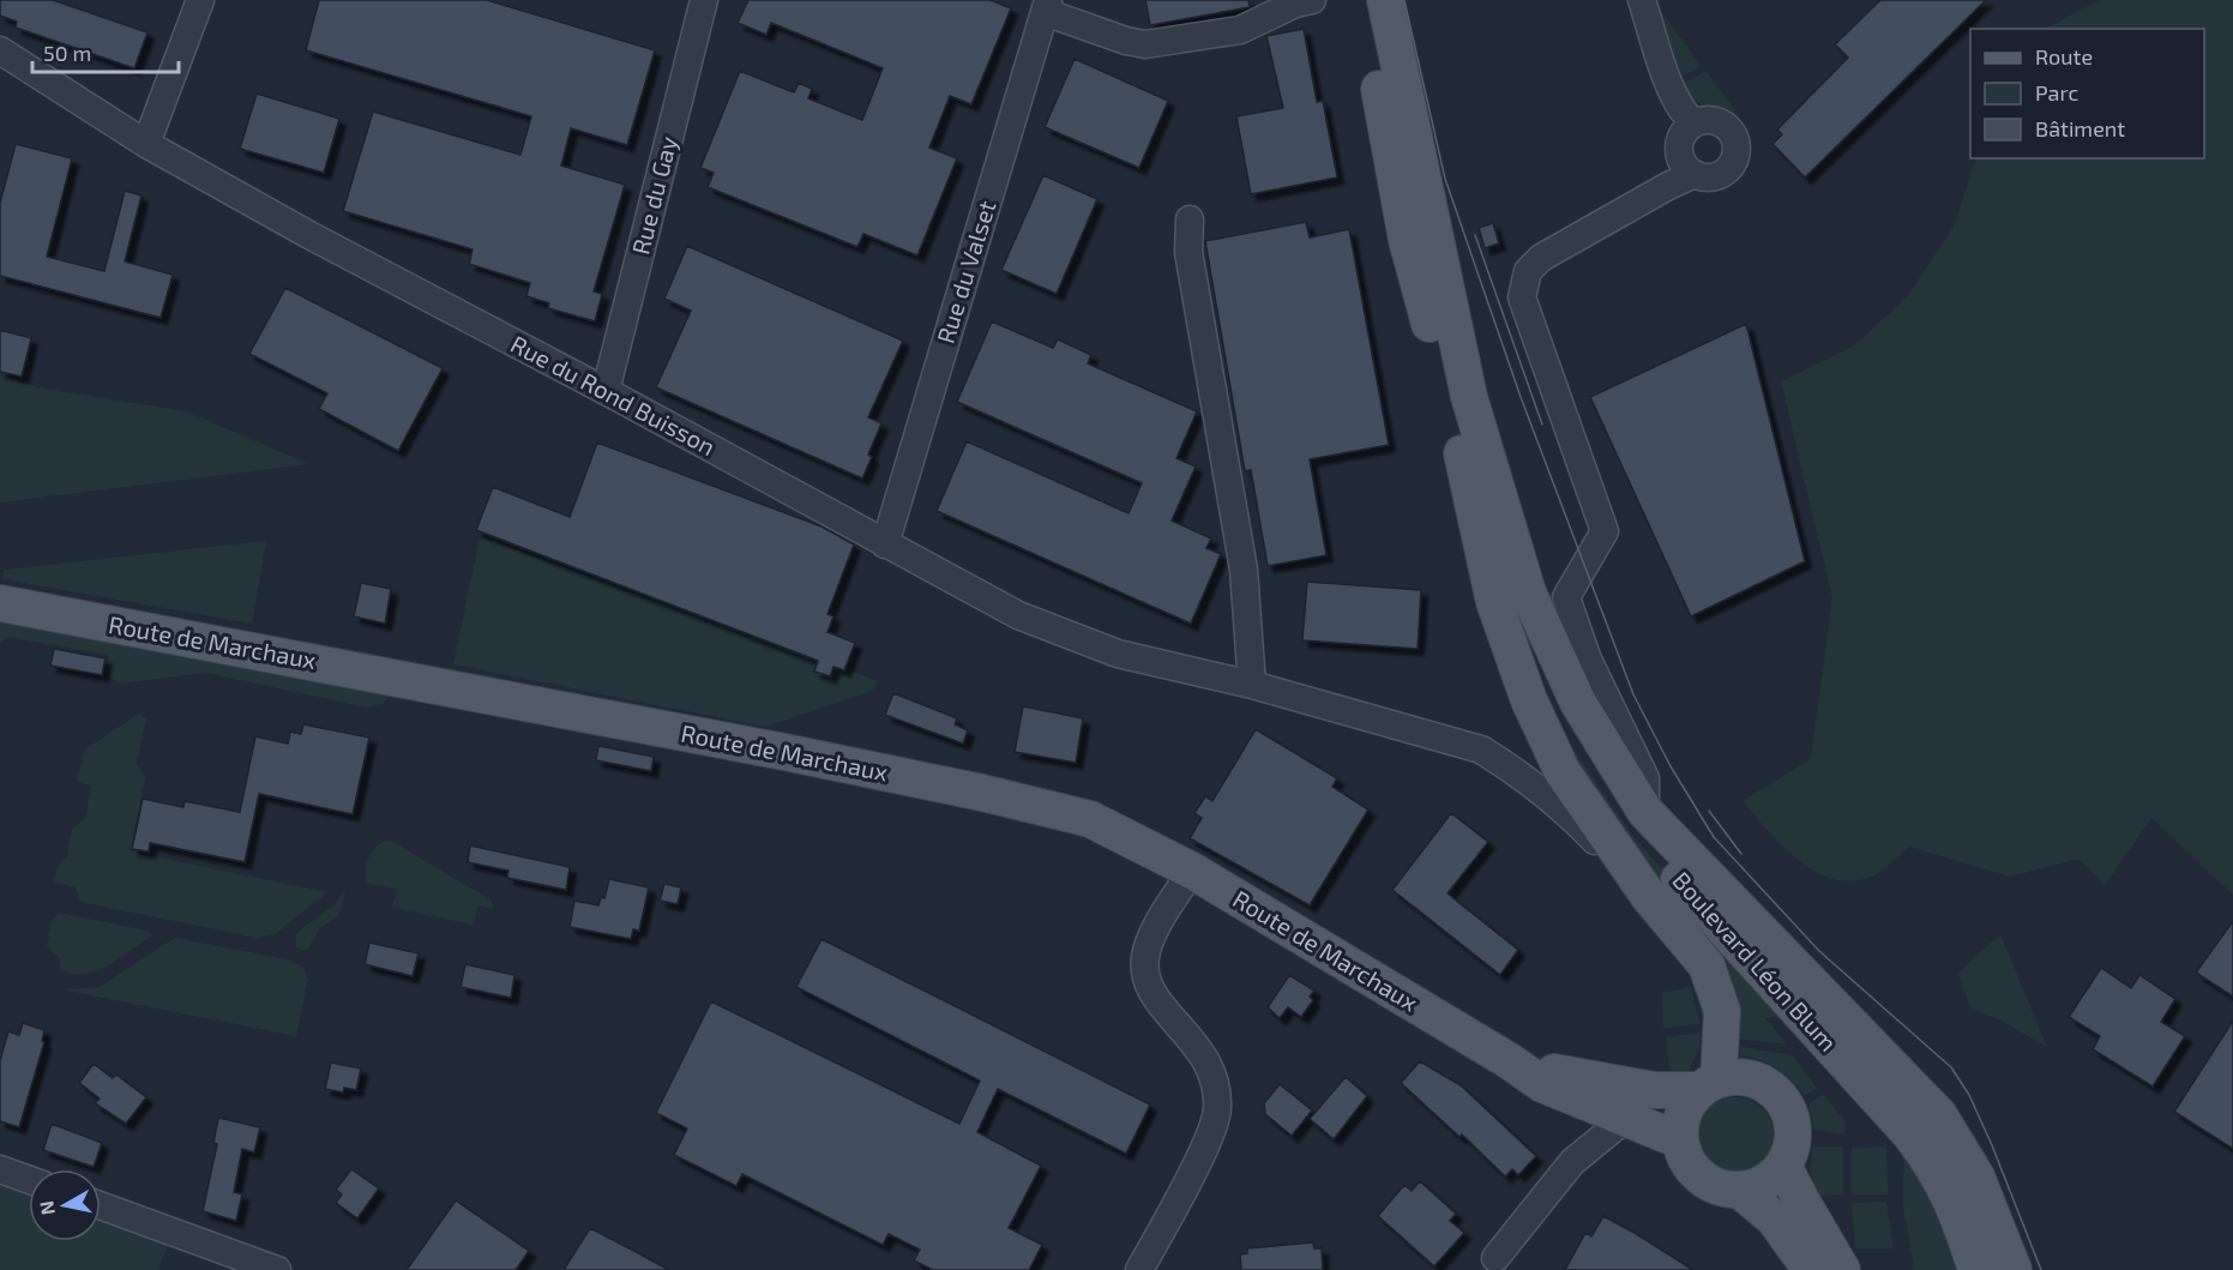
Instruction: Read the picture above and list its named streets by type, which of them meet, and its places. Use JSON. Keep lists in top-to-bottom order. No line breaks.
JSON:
{"streets":{"main road":["Route de Marchaux","Boulevard Léon Blum"],"street":["Rue du Gay","Rue du Valset","Rue du Rond Buisson"]},"crossings":[["Rue du Gay","Rue du Rond Buisson"],["Rue du Valset","Rue du Rond Buisson"]],"legend":["Route","Parc","Bâtiment"],"scale_bar":"50 m","north":"left"}
